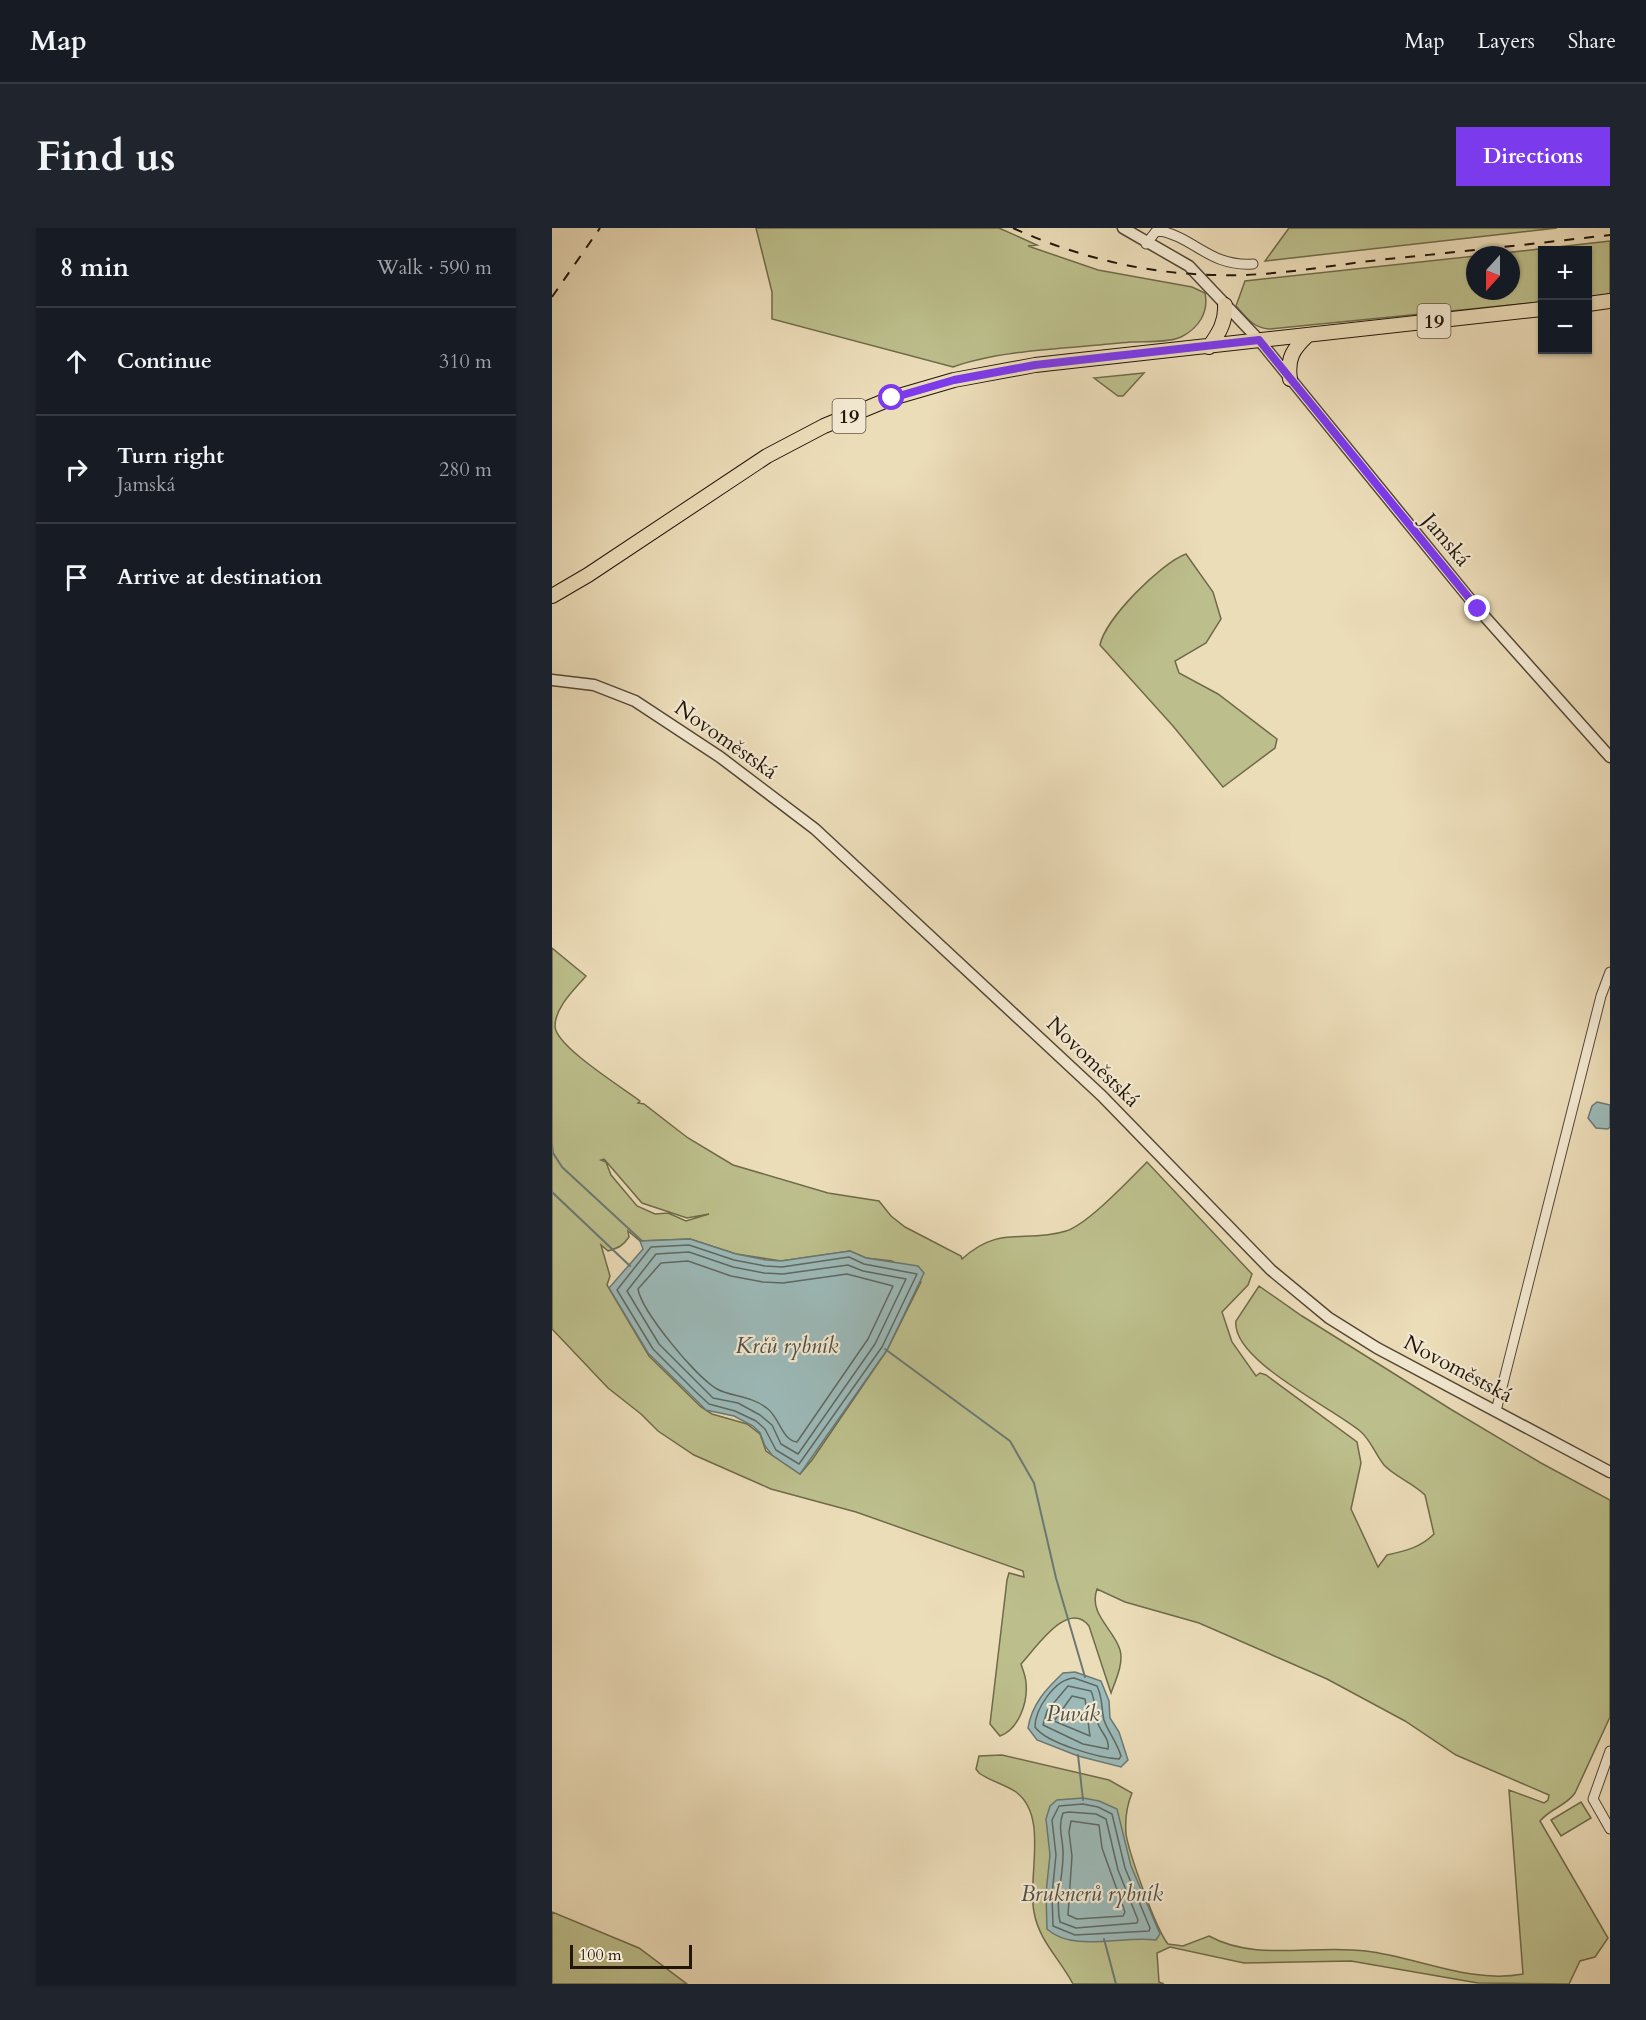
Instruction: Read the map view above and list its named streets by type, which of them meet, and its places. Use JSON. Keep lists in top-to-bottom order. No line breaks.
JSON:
{"streets":{"main road":["19"],"street":["Jamská","Novoměstská"]},"crossings":[["19","Jamská"]],"water":["Krčů rybník","Puvák","Bruknerů rybník"],"scale_bar":"100 m","north":"bottom","page":{"header":"Map","nav":["Map","Layers","Share"],"buttons":"Directions","title":"Find us","heading":["8 min","Walk · 590 m"],"map_buttons":["+","−"],"list":[["Continue","310 m"],["Turn right","Jamská","280 m"],"Arrive at destination"],"scale":"100 m"}}
